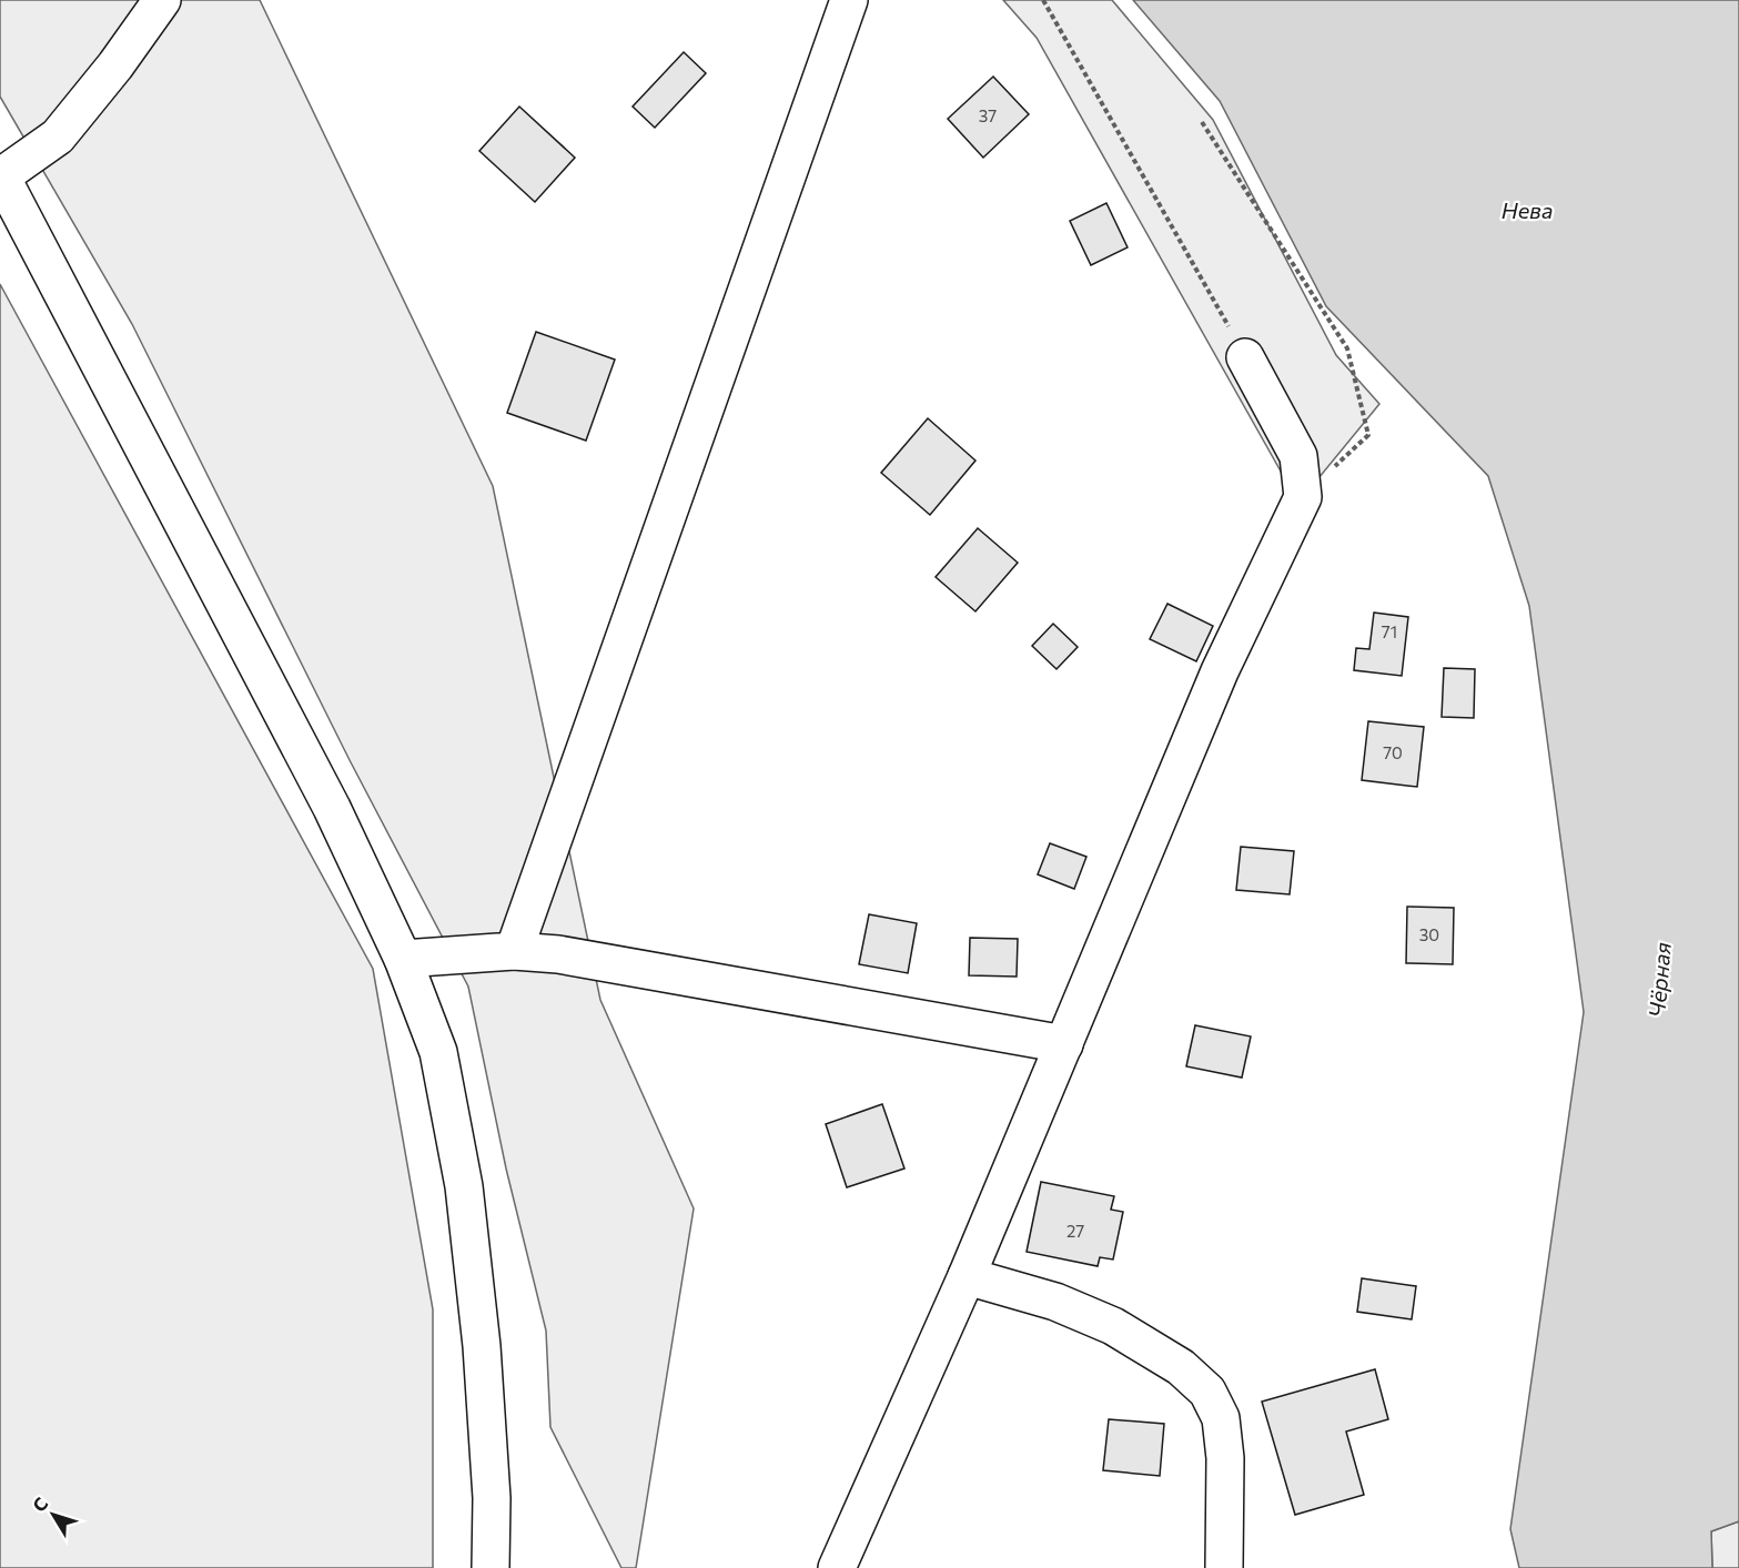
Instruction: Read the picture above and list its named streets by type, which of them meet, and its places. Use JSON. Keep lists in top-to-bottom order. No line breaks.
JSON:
{"water":["Нева","Чёрная"],"house_numbers":["37","71","70","30","27"],"north":"top left"}
